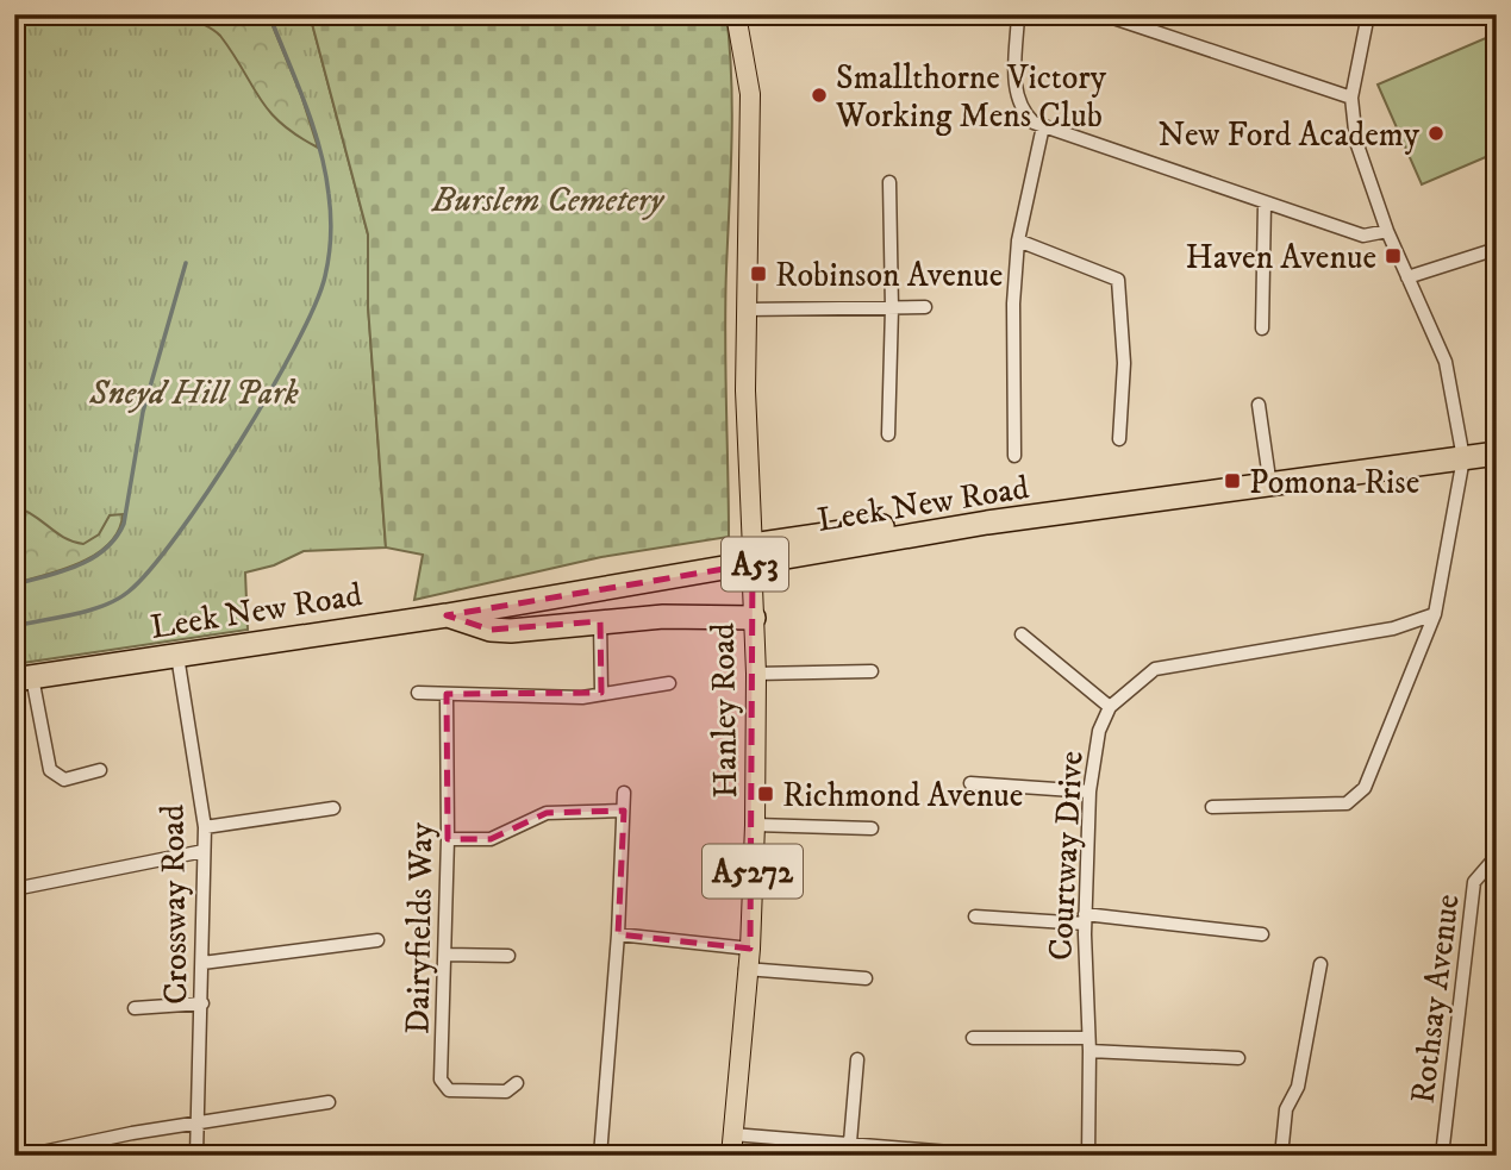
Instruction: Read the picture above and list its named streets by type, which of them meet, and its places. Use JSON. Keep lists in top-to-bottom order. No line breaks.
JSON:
{"streets":{"highway":["Leek New Road","A53"],"main road":["Hanley Road","A5272"],"street":["Courtway Drive","Crossway Road","Dairyfields Way","Rothsay Avenue"]},"crossings":[["Leek New Road","Crossway Road"]],"parks":["Burslem Cemetery","Sneyd Hill Park"],"places":{"other":["Smallthorne Victory Working Mens Club","New Ford Academy"],"transit":["Haven Avenue","Robinson Avenue","Pomona Rise","Richmond Avenue"]}}
